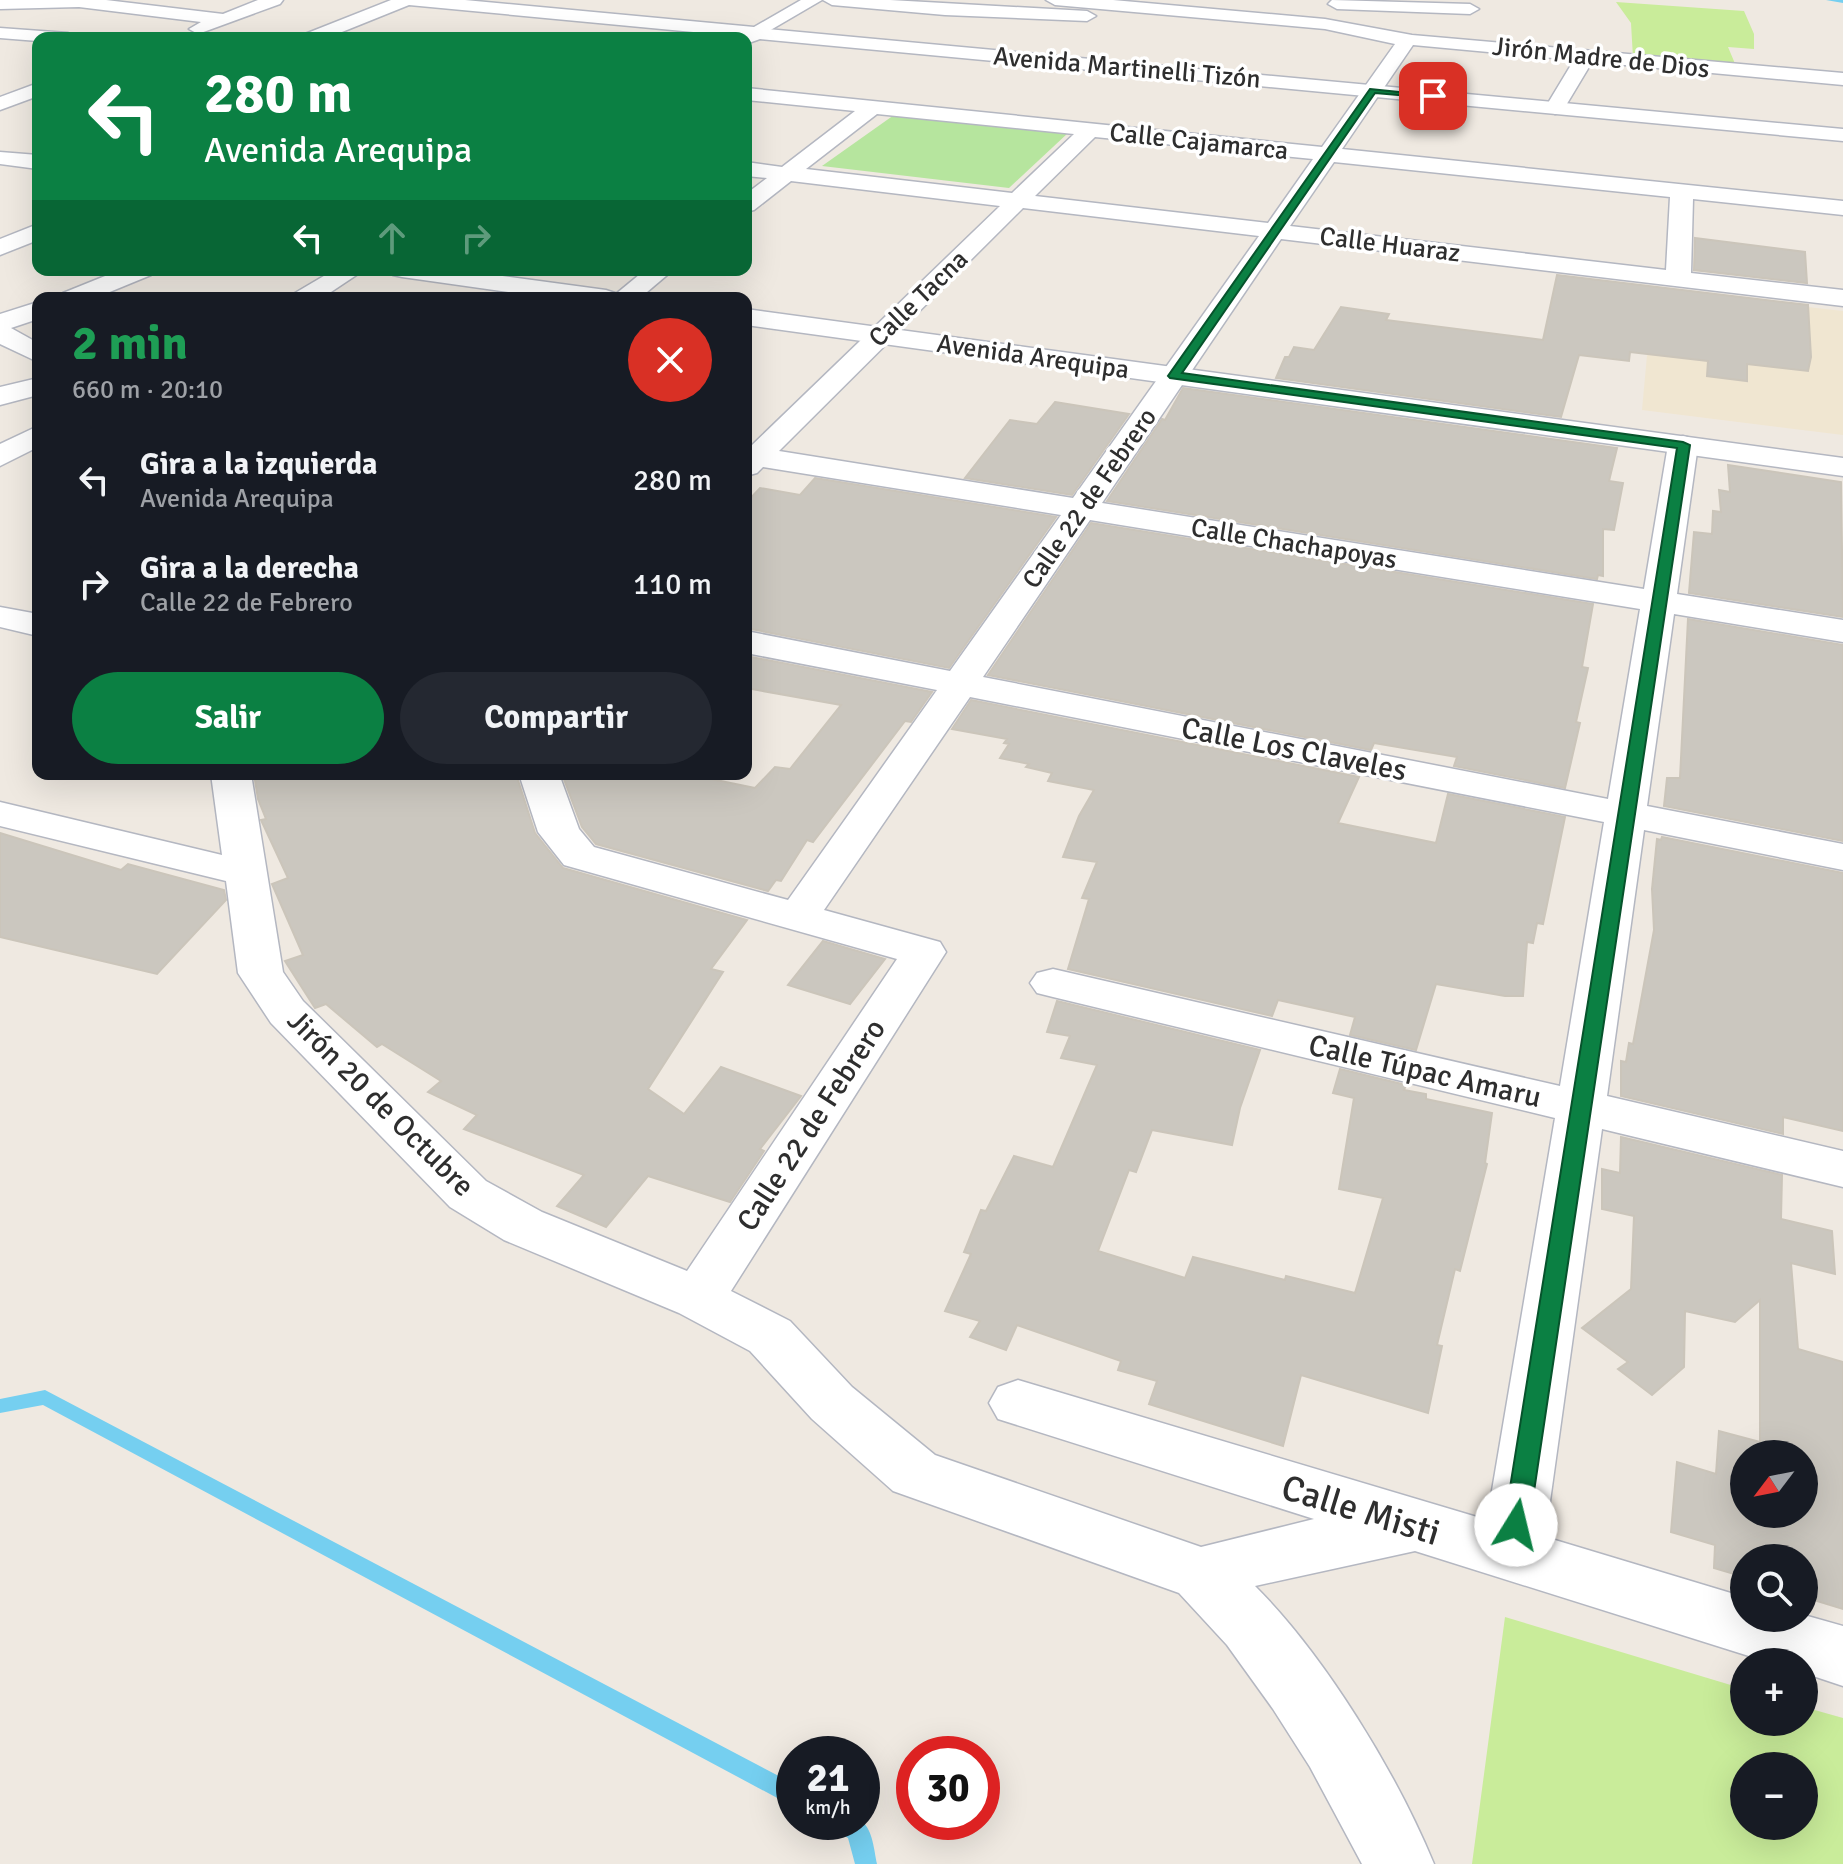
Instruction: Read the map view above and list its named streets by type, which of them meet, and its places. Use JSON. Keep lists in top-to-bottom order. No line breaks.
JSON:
{"streets":{"street":["Jirón Madre de Dios","Avenida Martinelli Tizón","Calle Cajamarca","Calle Huaraz","Calle Tacna","Avenida Arequipa","Calle 22 de Febrero","Calle Chachapoyas","Calle Los Claveles","Calle Túpac Amaru","Jirón 20 de Octubre","Calle Misti"]},"crossings":[["Jirón Madre de Dios","Calle 22 de Febrero"],["Avenida Martinelli Tizón","Calle 22 de Febrero"],["Calle Cajamarca","Calle Tacna"],["Calle Cajamarca","Calle 22 de Febrero"],["Calle Huaraz","Calle Tacna"],["Calle Huaraz","Calle 22 de Febrero"],["Calle Tacna","Avenida Arequipa"],["Avenida Arequipa","Calle 22 de Febrero"],["Calle 22 de Febrero","Calle Chachapoyas"],["Calle 22 de Febrero","Calle Los Claveles"],["Calle 22 de Febrero","Jirón 20 de Octubre"]],"north":"bottom left","page":{"turn":["280 m","Avenida Arequipa"],"heading":["2 min","660 m · 20:10"],"list":[{"name":"Gira a la izquierda","note":"Avenida Arequipa","value":"280 m"},{"name":"Gira a la derecha","note":"Calle 22 de Febrero","value":"110 m"}],"buttons":["Salir","Compartir"],"map_buttons":["+","−"],"speed":"21 km/h","limit":"30"}}
